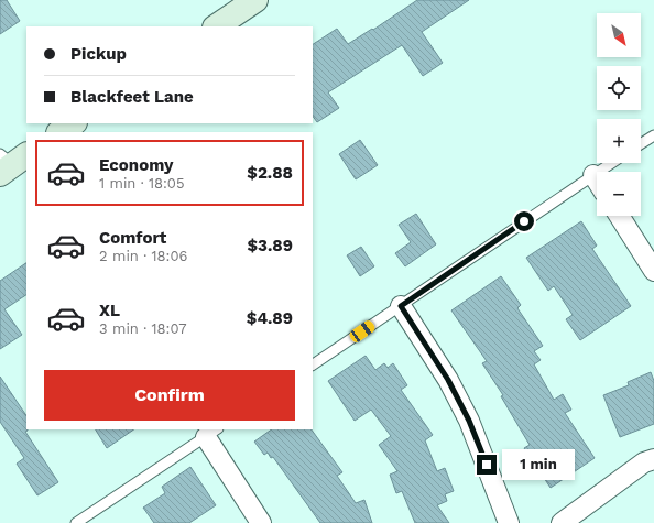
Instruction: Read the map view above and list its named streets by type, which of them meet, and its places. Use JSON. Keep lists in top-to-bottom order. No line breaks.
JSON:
{"north":"bottom right","page":{"map_buttons":["+","−"],"banner":["Pickup","Blackfeet Lane"],"list":[{"name":"Economy","note":"1 min · 18:05","value":"$2.88"},{"name":"Comfort","note":"2 min · 18:06","value":"$3.89"},{"name":"XL","note":"3 min · 18:07","value":"$4.89"}],"buttons":"Confirm","bubble":"1 min"}}
